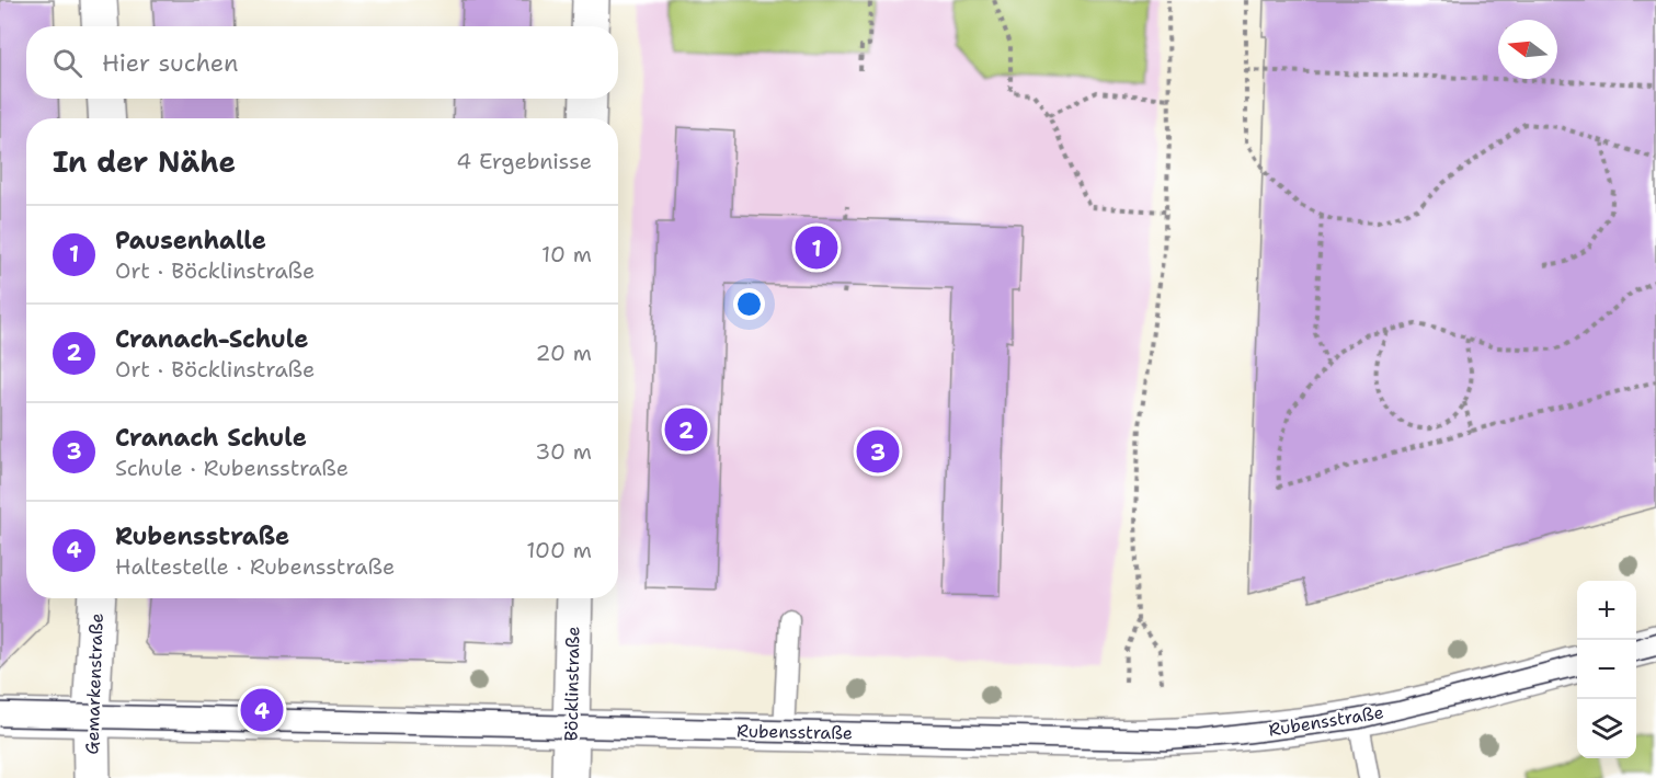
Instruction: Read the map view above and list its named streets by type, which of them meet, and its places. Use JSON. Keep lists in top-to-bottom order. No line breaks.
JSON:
{"streets":{"main road":["Gemarkenstraße","Böcklinstraße","Rubensstraße"]},"crossings":[["Gemarkenstraße","Rubensstraße"],["Böcklinstraße","Rubensstraße"]],"north":"left","page":{"search":"Hier suchen","heading":["In der Nähe","4 Ergebnisse"],"list":[{"mark":"1","name":"Pausenhalle","note":"Ort · Böcklinstraße","value":"10 m"},{"mark":"2","name":"Cranach-Schule","note":"Ort · Böcklinstraße","value":"20 m"},{"mark":"3","name":"Cranach Schule","note":"Schule · Rubensstraße","value":"30 m"},{"mark":"4","name":"Rubensstraße","note":"Haltestelle · Rubensstraße","value":"100 m"}],"pins":["1","2","3","4"],"map_buttons":["+","−"]}}
